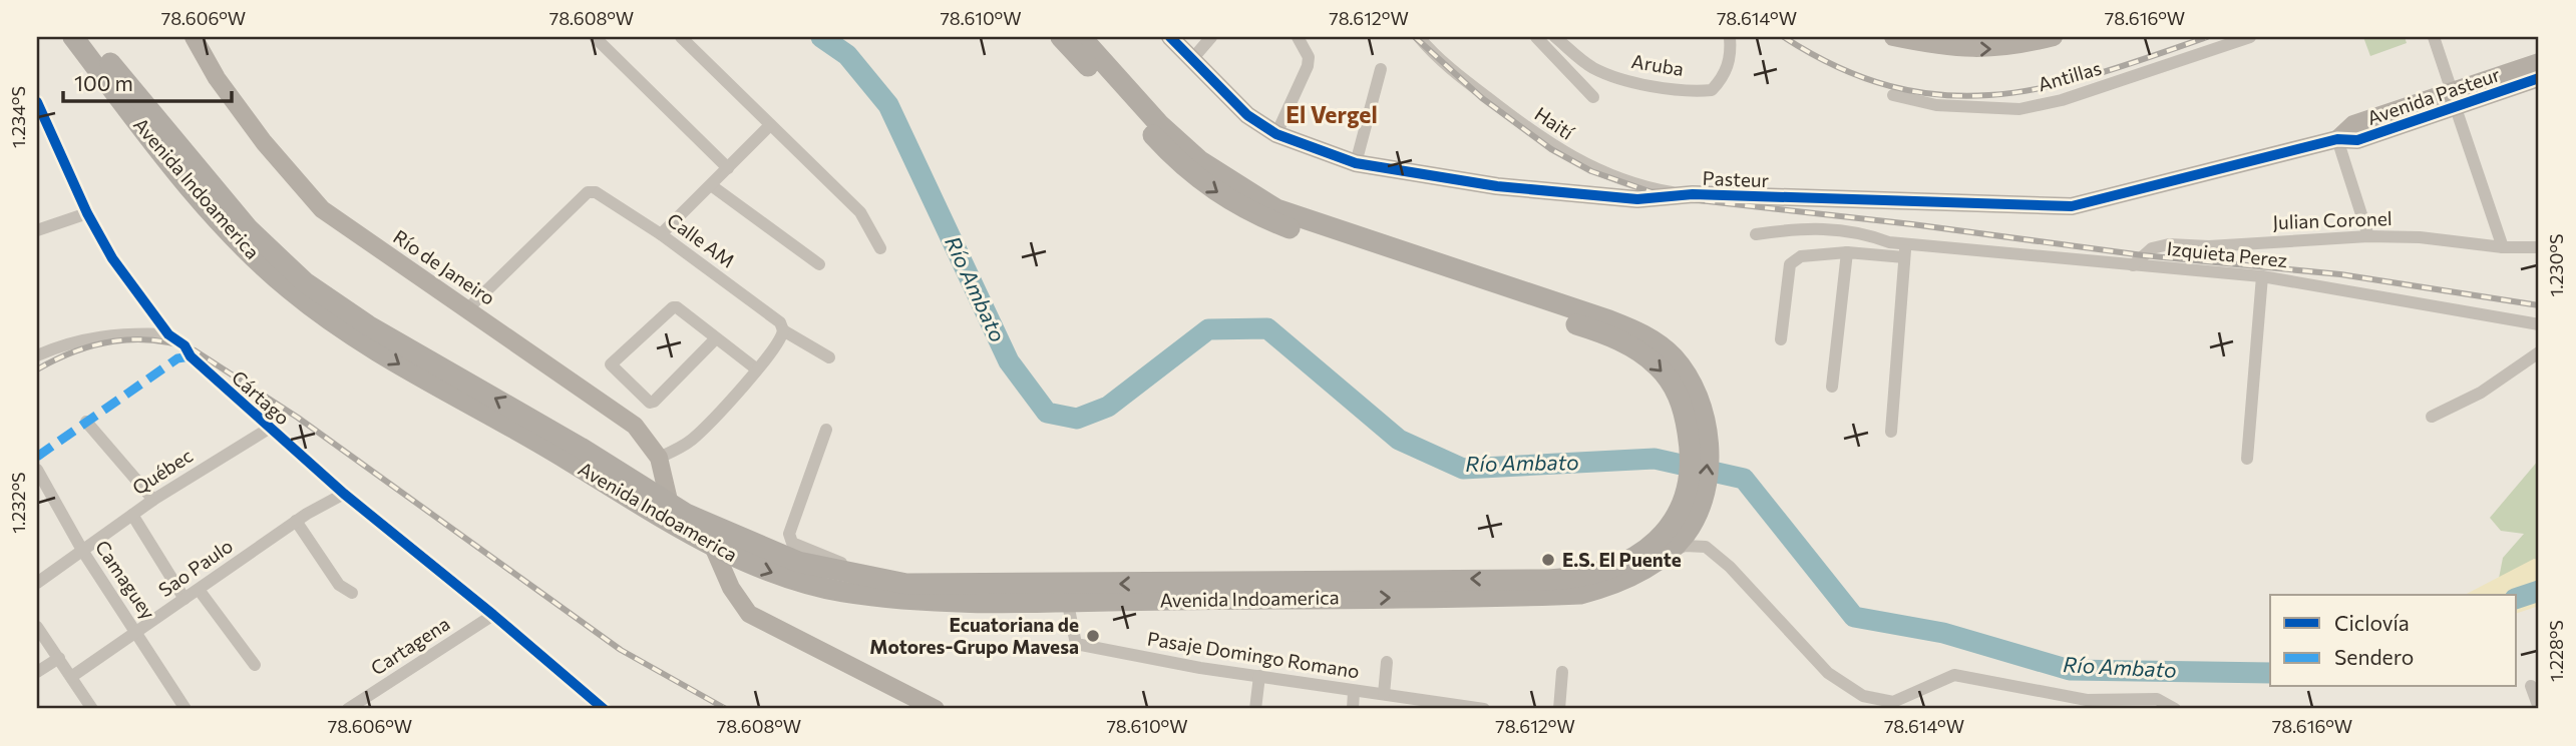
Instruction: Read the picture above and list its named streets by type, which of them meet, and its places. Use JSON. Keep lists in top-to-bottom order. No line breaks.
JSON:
{"streets":{"main road":["Avenida Indoamerica"],"street":["Aruba","Antillas","Avenida Pasteur","Haití","Pasteur","Julian Coronel","Calle AM","Izquieta Perez","Río de Janeiro","Cártago","Québec","Sao Paulo","Camaguey","Cartagena","Pasaje Domingo Romano"]},"crossings":[["Avenida Pasteur","Pasteur"],["Haití","Pasteur"],["Avenida Indoamerica","Río de Janeiro"],["Avenida Indoamerica","Pasaje Domingo Romano"],["Julian Coronel","Izquieta Perez"],["Calle AM","Río de Janeiro"],["Cártago","Québec"],["Cártago","Sao Paulo"],["Cártago","Cartagena"],["Québec","Camaguey"],["Sao Paulo","Camaguey"]],"districts":["El Vergel"],"water":["Río Ambato"],"places":["E.S. El Puente","Ecuatoriana de Motores-Grupo Mavesa"],"legend":["Ciclovía","Sendero"],"scale_bar":"100 m","coordinates":["78.606°W","78.608°W","78.610°W","78.612°W","78.614°W","78.616°W","1.234°S","1.230°S","1.232°S","1.228°S"]}
